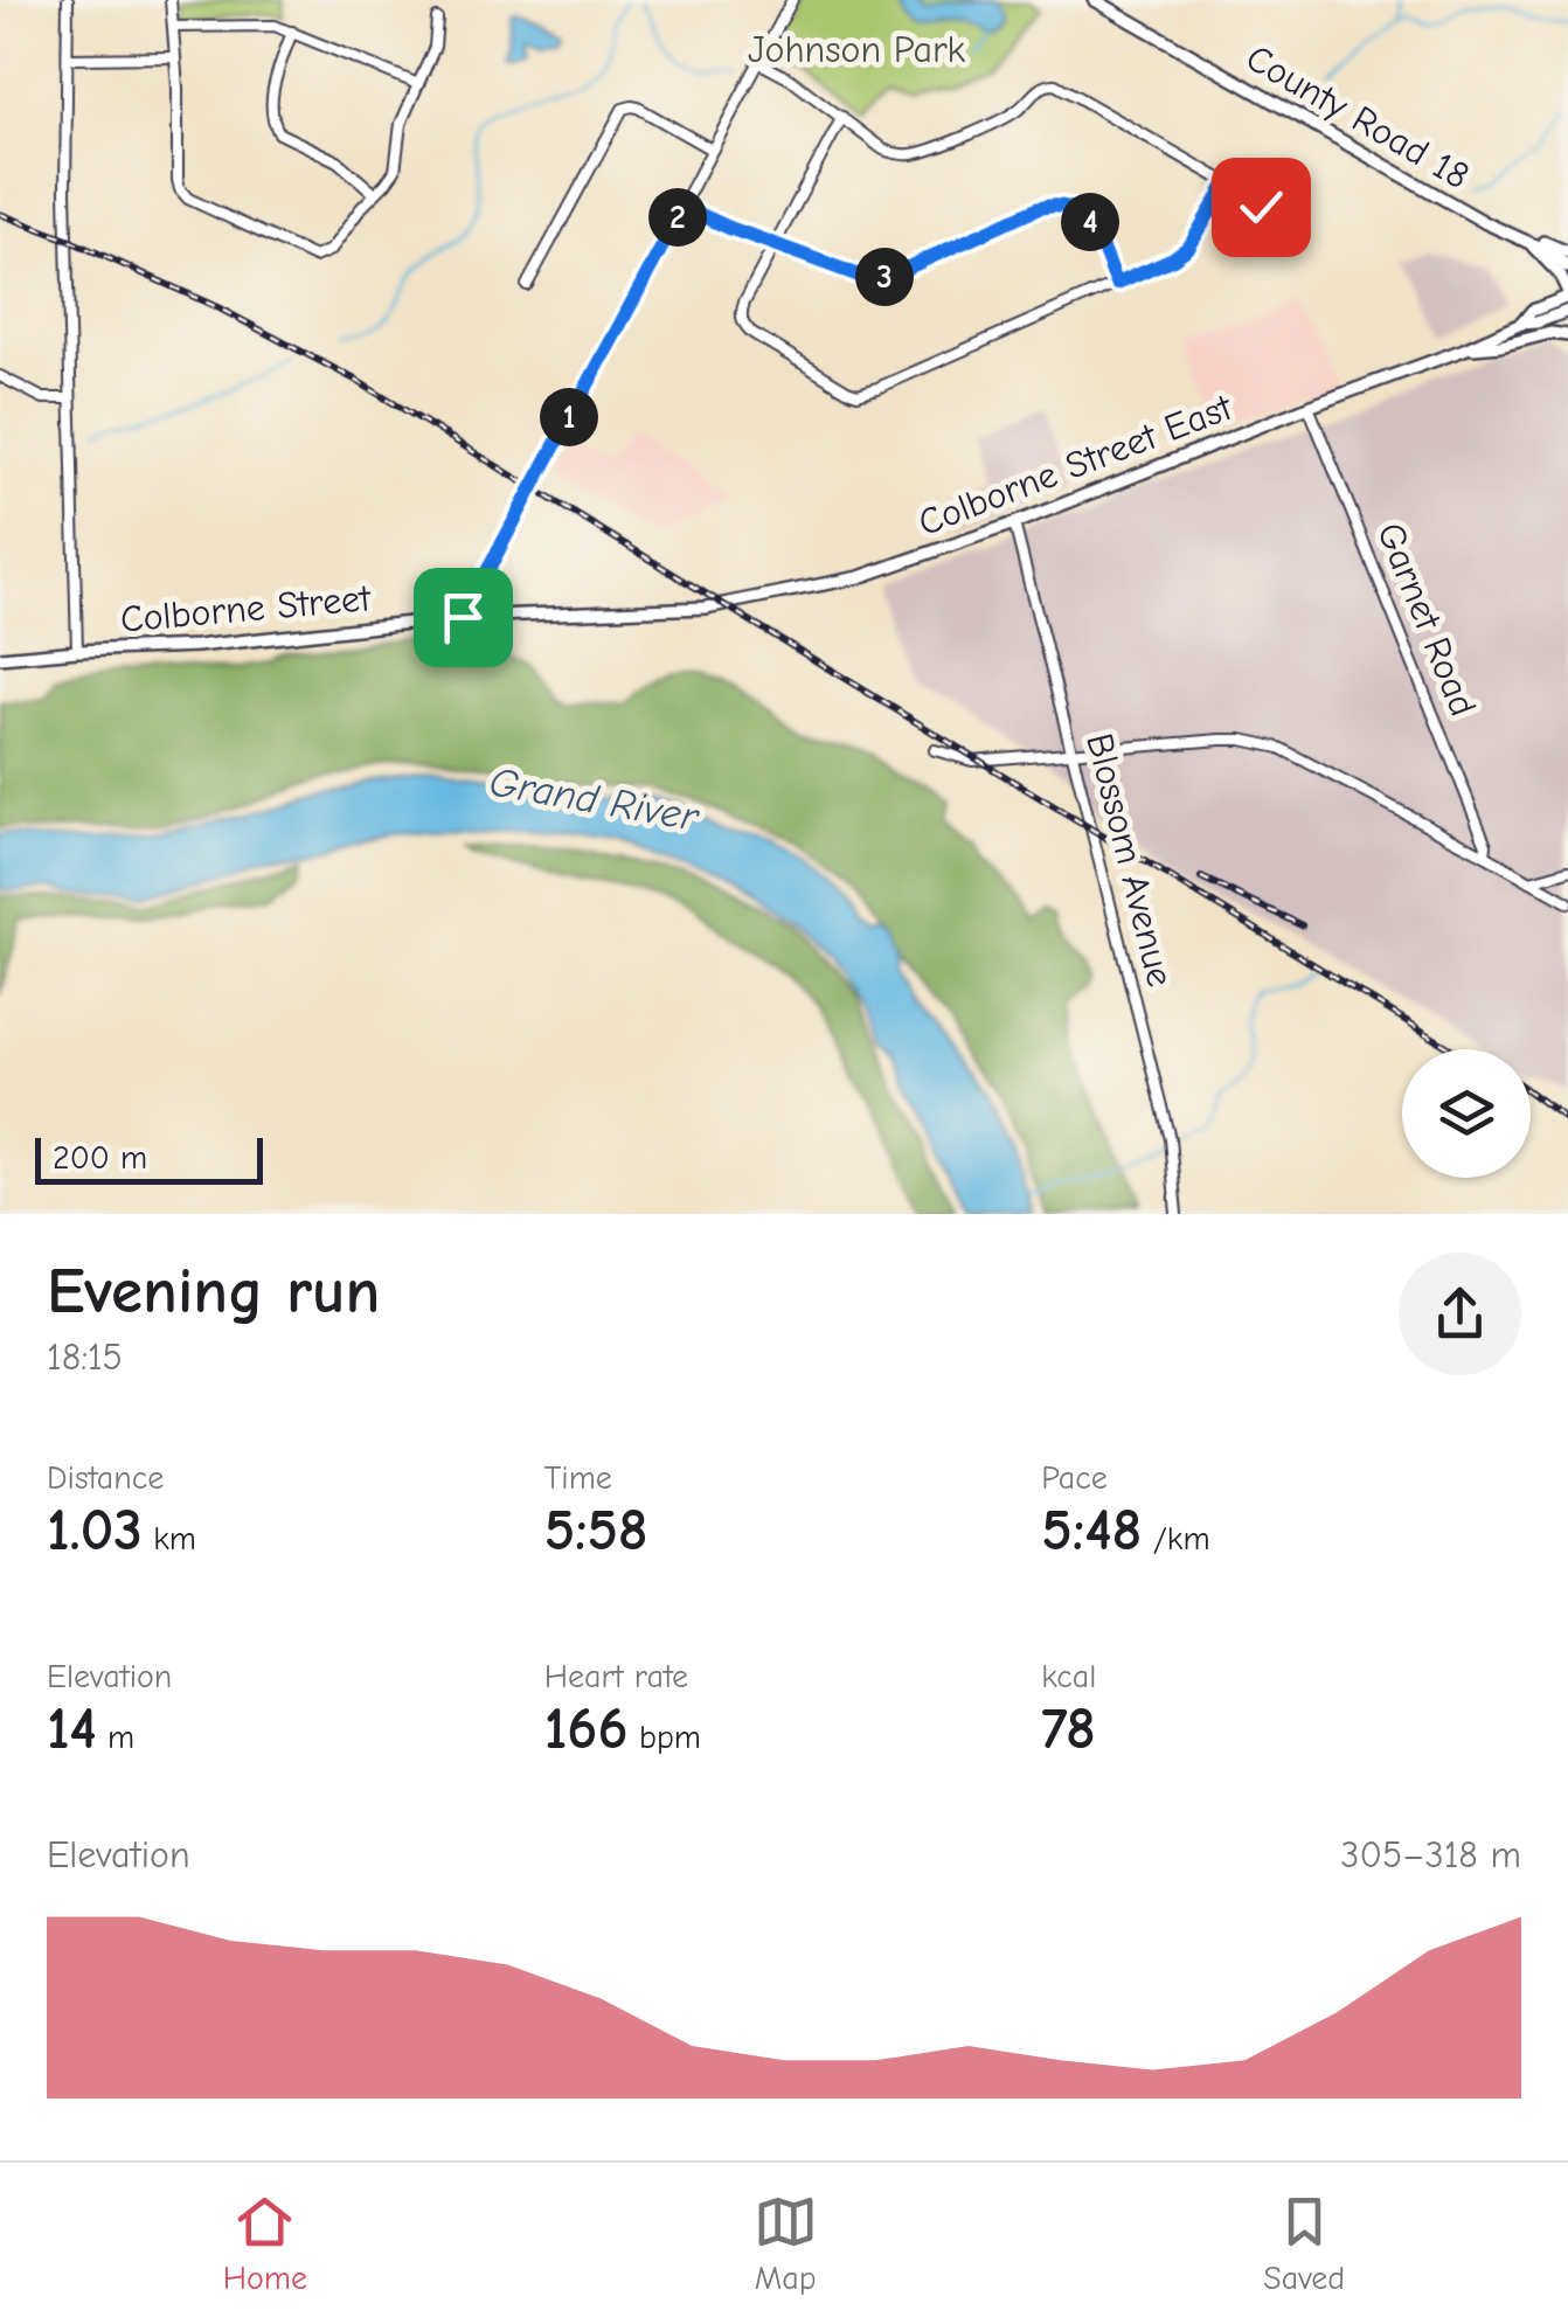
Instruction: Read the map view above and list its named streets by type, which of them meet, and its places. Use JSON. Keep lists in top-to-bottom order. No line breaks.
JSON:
{"streets":{"main road":["County Road 18","Colborne Street East","Colborne Street"],"street":["Garnet Road","Blossom Avenue"]},"crossings":[["County Road 18","Colborne Street East"],["Colborne Street East","Colborne Street"],["Colborne Street East","Garnet Road"],["Colborne Street East","Blossom Avenue"]],"water":["Grand River"],"parks":["Johnson Park"],"scale_bar":"200 m","page":{"pins":["2","4","3","1"],"scale":"200 m","heading":["Evening run","18:15"],"stats":[["Distance","1.03 km"],["Time","5:58"],["Pace","5:48 /km"],["Elevation","14 m"],["Heart rate","166 bpm"],["kcal","78"]],"chart":["Elevation","305–318 m"],"tabs":["Home","Map","Saved"]}}
